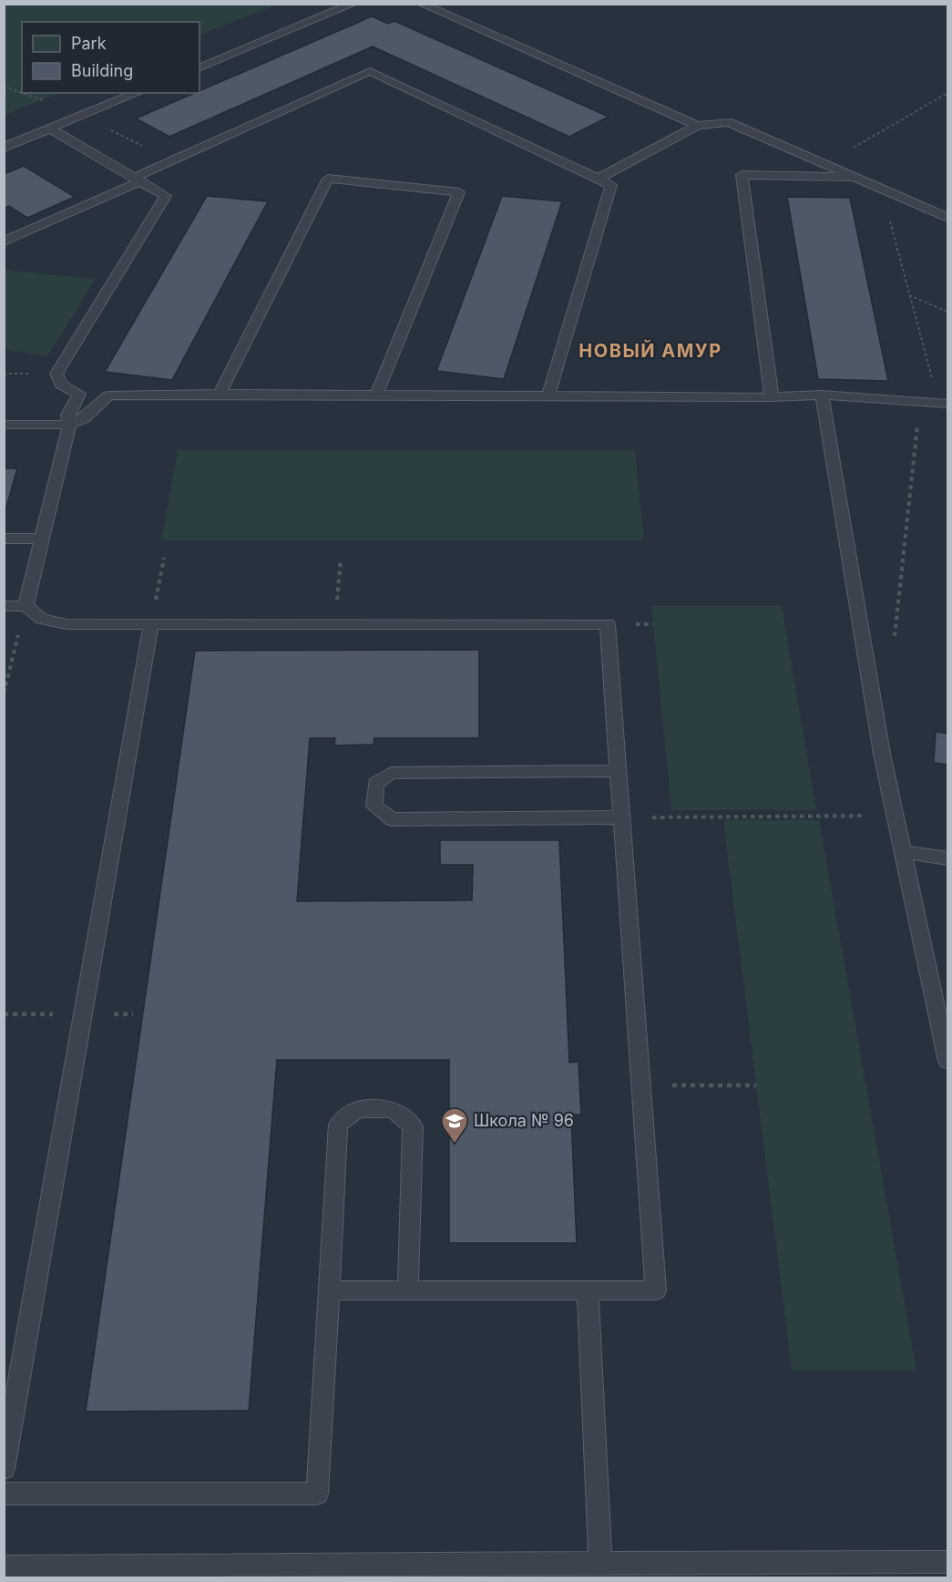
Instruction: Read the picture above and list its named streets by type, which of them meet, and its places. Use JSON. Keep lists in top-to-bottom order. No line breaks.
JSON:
{"districts":["НОВЫЙ АМУР"],"places":{"school or university":["Школа № 96"]},"legend":["Park","Building"]}
